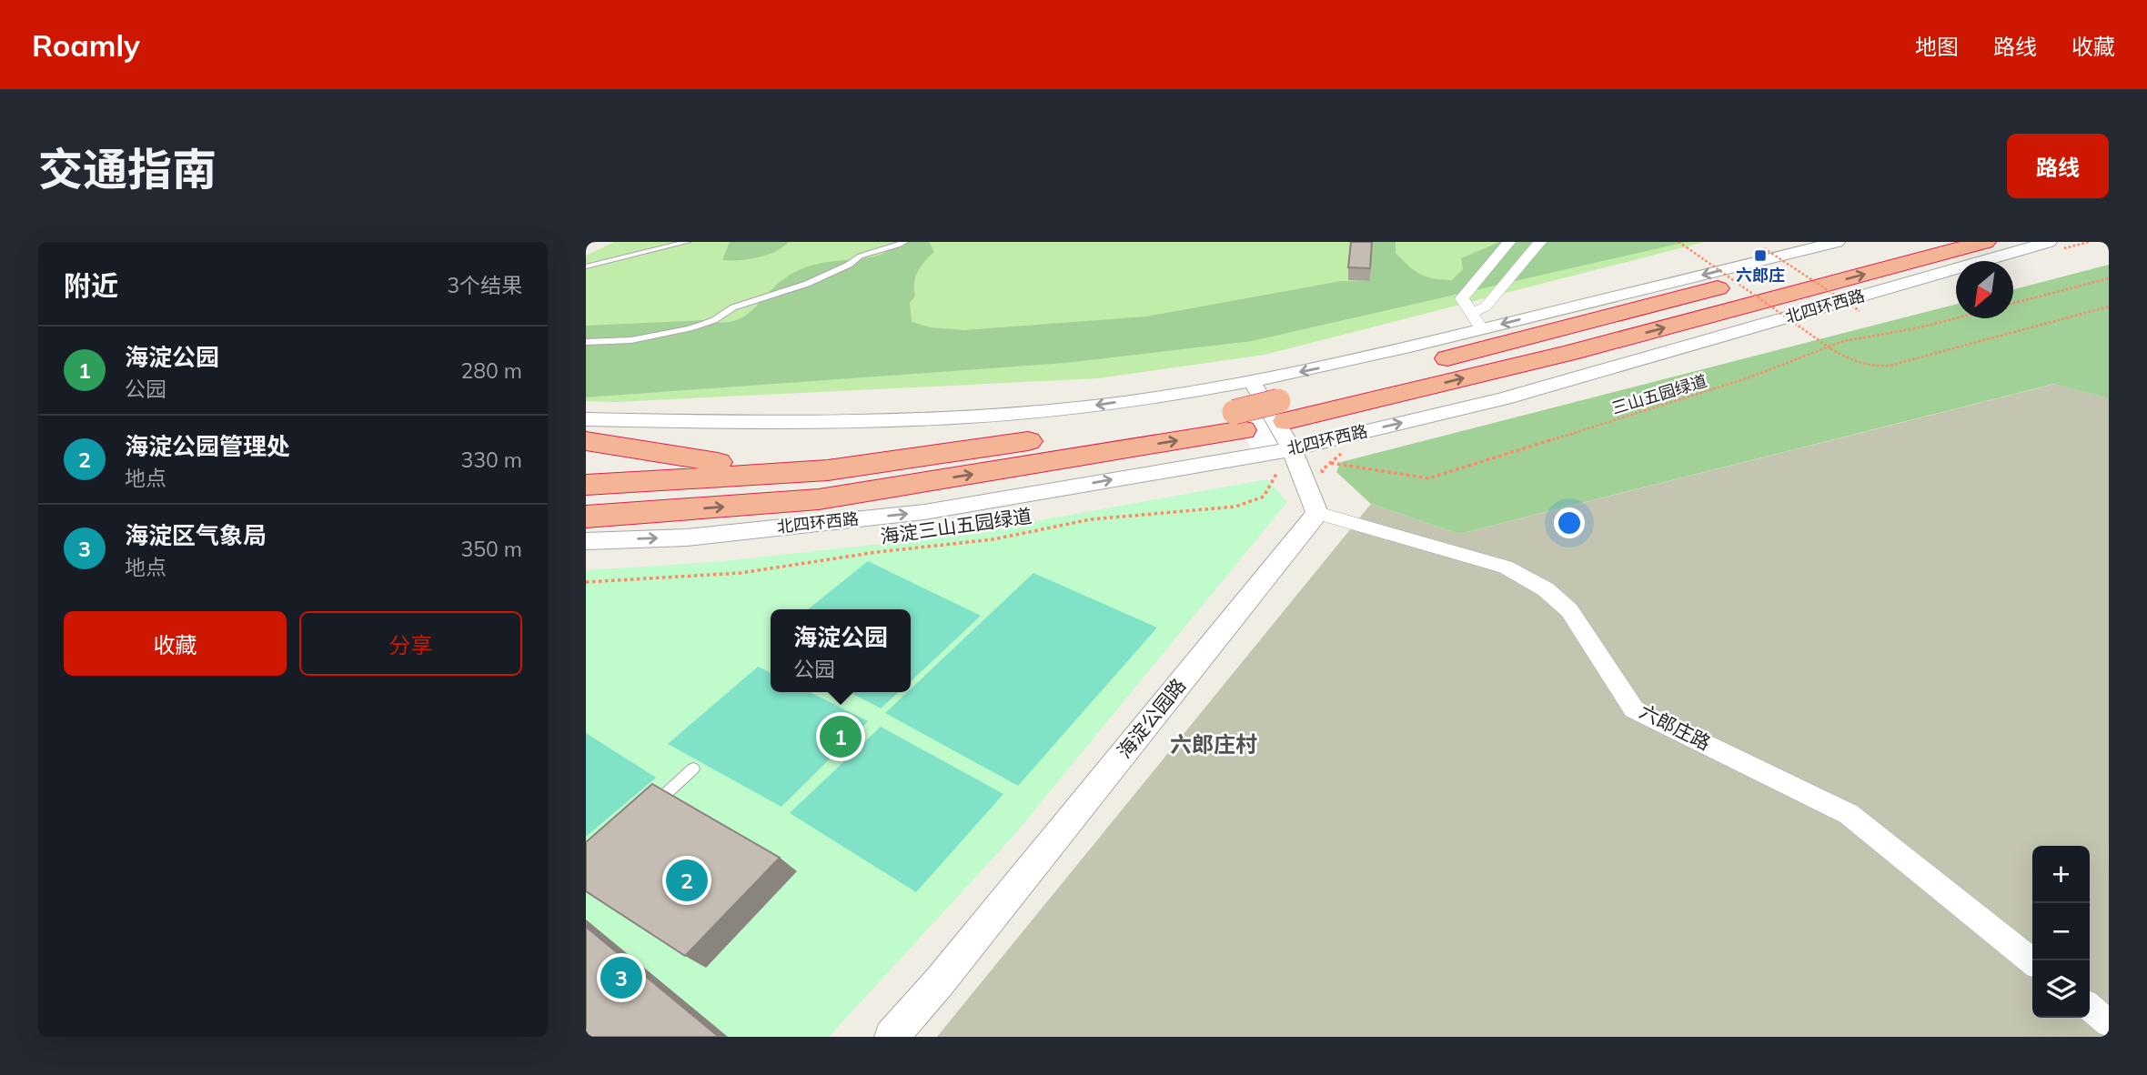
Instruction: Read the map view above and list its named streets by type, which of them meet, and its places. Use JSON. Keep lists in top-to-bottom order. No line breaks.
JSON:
{"streets":{"highway":["北四环西路"],"street":["海淀公园路","六郎庄路"],"path":["三山五园绿道","海淀三山五园绿道"]},"crossings":[["海淀公园路","六郎庄路"]],"districts":["六郎庄村"],"places":{"transit":["六郎庄"]},"north":"bottom left","page":{"header":"Roamly","nav":["地图","路线","收藏"],"title":"交通指南","buttons":["路线",["收藏","分享"]],"heading":["附近","3个结果"],"list":[{"mark":"1","name":"海淀公园","note":"公园","value":"280 m"},{"mark":"2","name":"海淀公园管理处","note":"地点","value":"330 m"},{"mark":"3","name":"海淀区气象局","note":"地点","value":"350 m"}],"popup":["海淀公园","公园"],"pins":["1","2","3"],"map_buttons":["+","−"]}}
